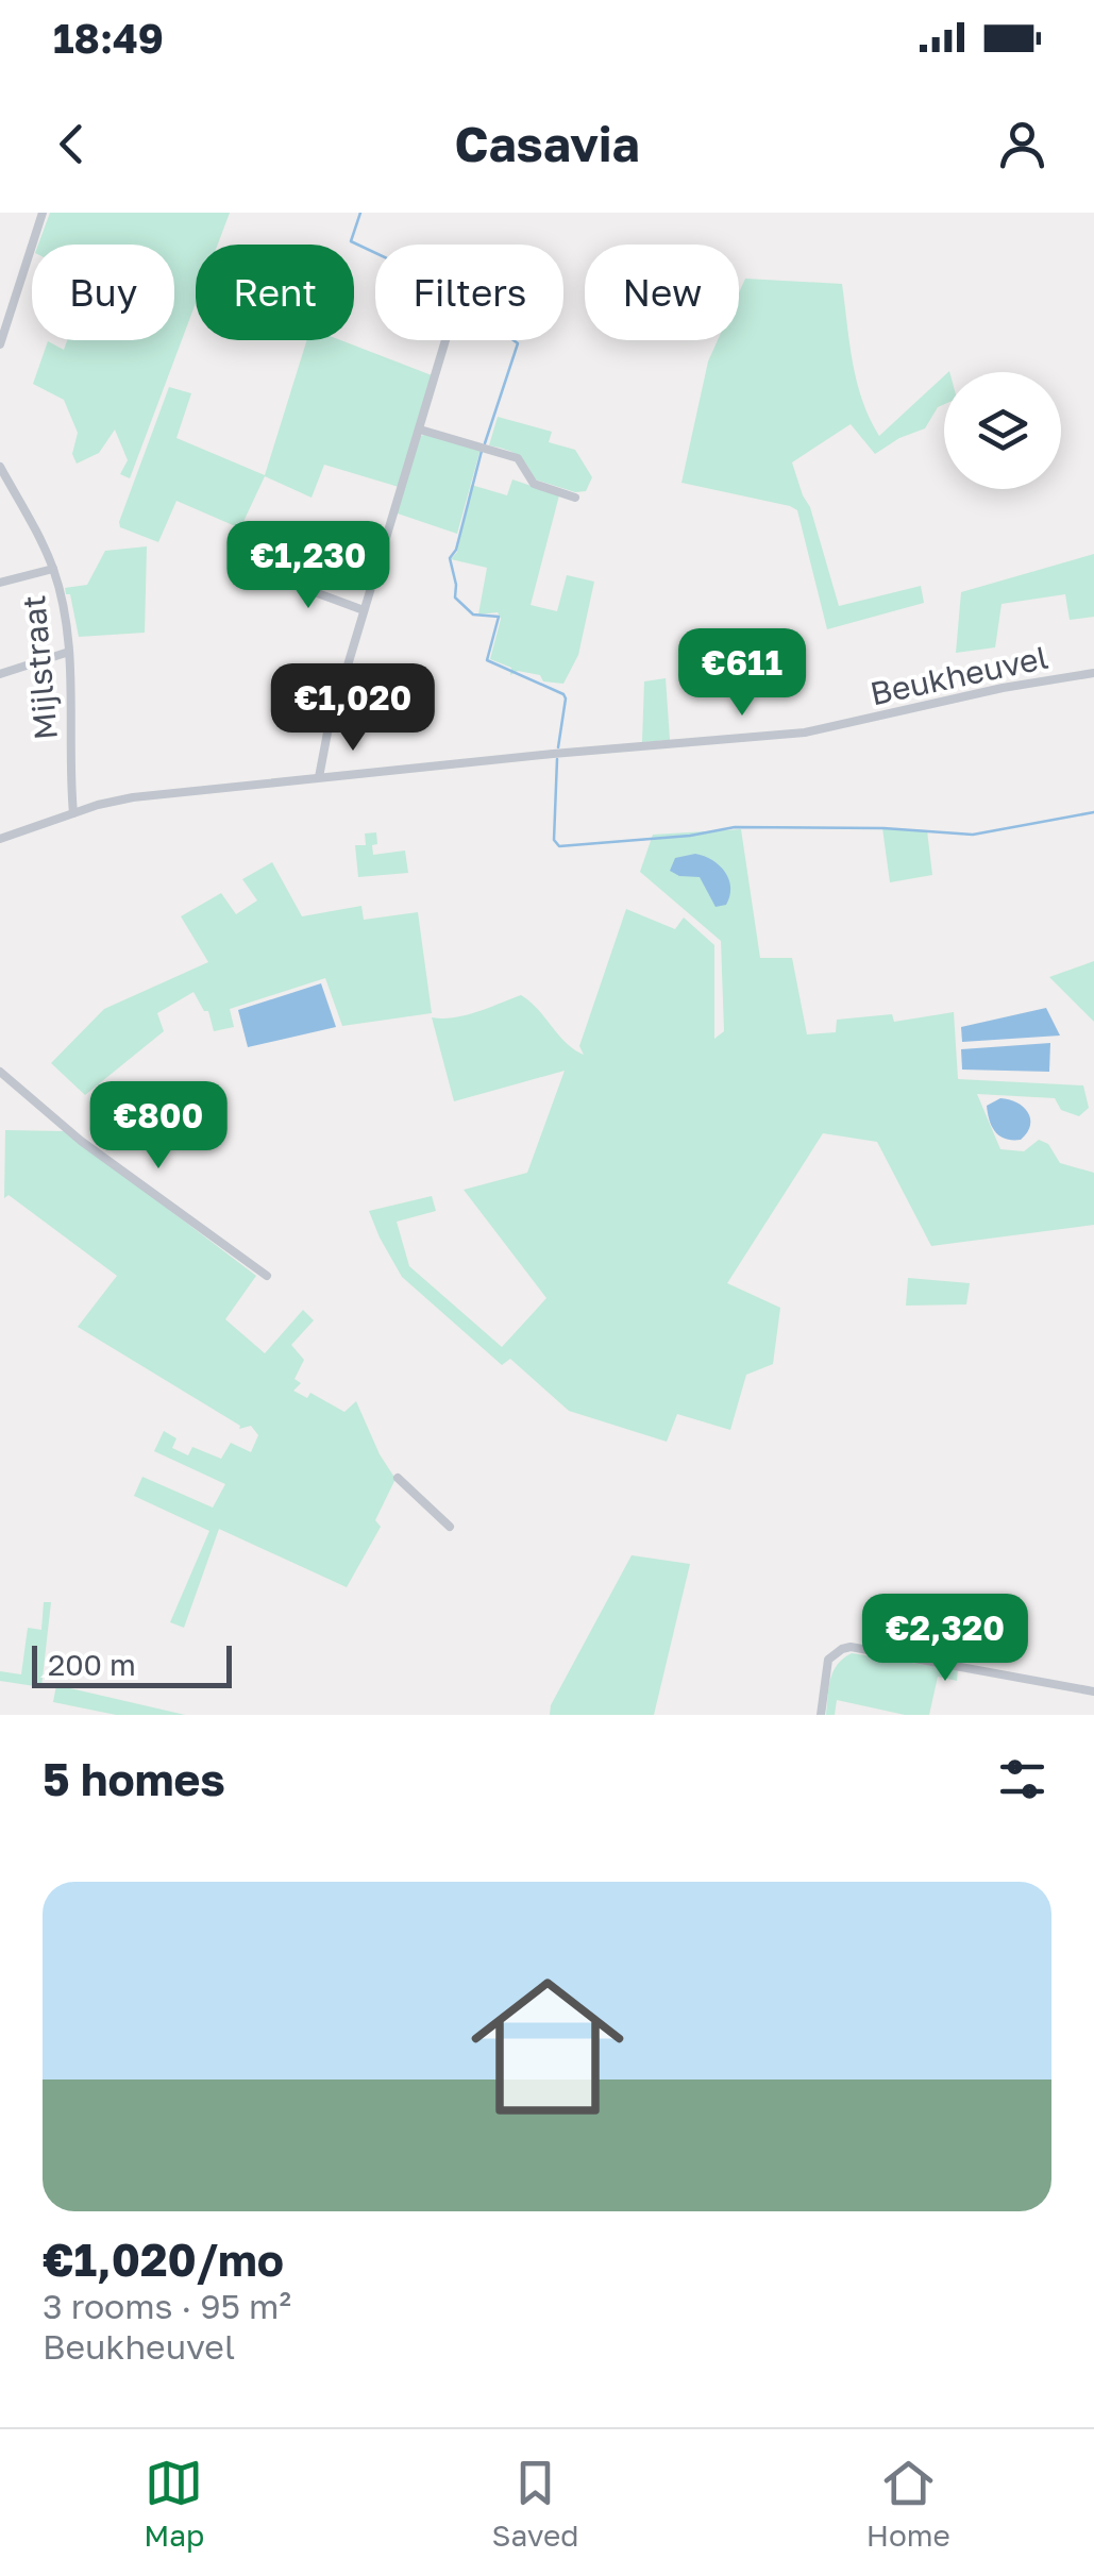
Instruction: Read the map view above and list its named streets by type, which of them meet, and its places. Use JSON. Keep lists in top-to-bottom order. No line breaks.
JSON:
{"streets":{"street":["Mijlstraat","Beukheuvel"]},"crossings":[["Mijlstraat","Beukheuvel"]],"scale_bar":"200 m","page":{"status":"18:49","header":"Casavia","chip":["Buy","Rent","Filters","New"],"price":["€1,230","€611","€1,020","€800","€2,320"],"scale":"200 m","heading":"5 homes","list":[{"name":"€1,020/mo","note":"3 rooms · 95 m² · Beukheuvel"}],"tabs":["Map","Saved","Home"]}}
